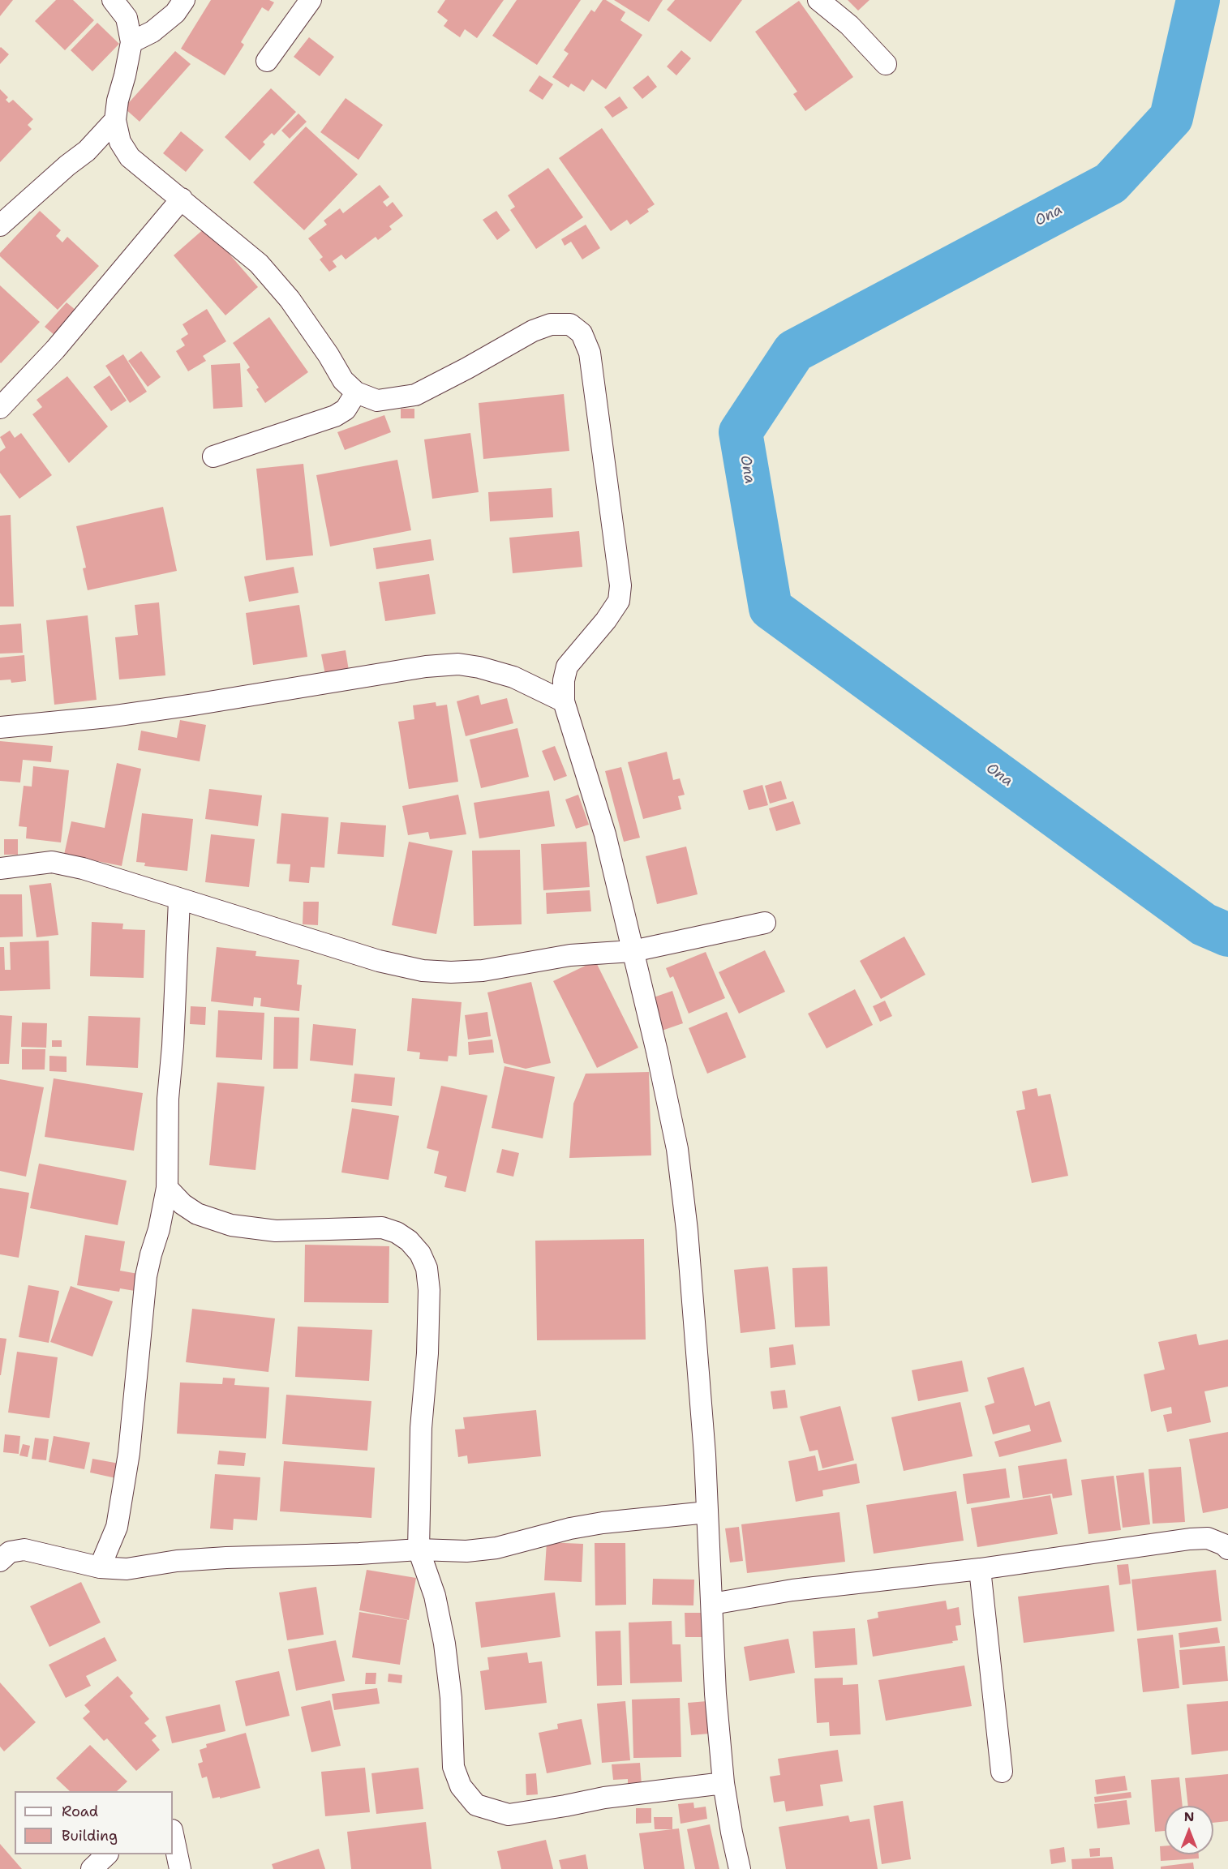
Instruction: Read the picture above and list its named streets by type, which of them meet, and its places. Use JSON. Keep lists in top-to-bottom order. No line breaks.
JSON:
{"water":["Ona"],"legend":["Road","Building"],"north":"top"}
